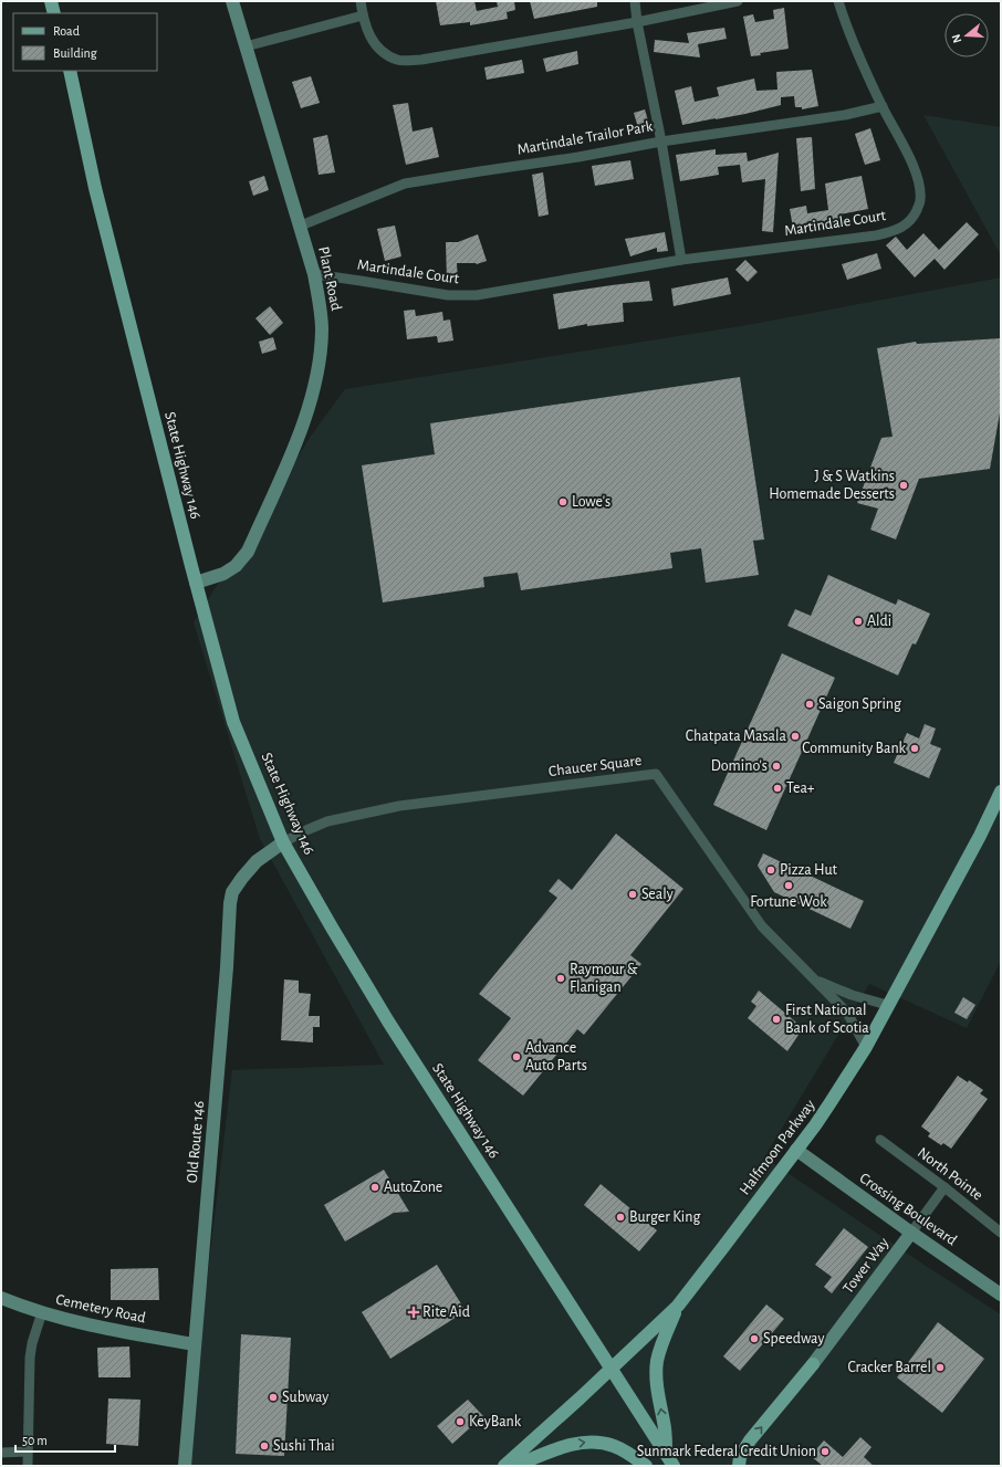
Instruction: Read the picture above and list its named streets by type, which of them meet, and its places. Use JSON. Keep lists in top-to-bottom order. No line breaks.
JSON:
{"streets":{"main road":["State Highway 146","Halfmoon Parkway"],"street":["Martindale Trailor Park","Martindale Court","Plant Road","Chaucer Square","Old Route 146","North Pointe","Crossing Boulevard","Tower Way","Cemetery Road"]},"crossings":[["Martindale Trailor Park","Martindale Court"],["Martindale Trailor Park","Plant Road"],["Martindale Court","Plant Road"],["Plant Road","State Highway 146"],["State Highway 146","Chaucer Square"],["State Highway 146","Old Route 146"],["State Highway 146","Halfmoon Parkway"],["Chaucer Square","Old Route 146"],["Chaucer Square","Halfmoon Parkway"],["Old Route 146","Cemetery Road"],["Halfmoon Parkway","Crossing Boulevard"],["North Pointe","Tower Way"],["Crossing Boulevard","Tower Way"]],"places":{"other":["J & S Watkins Homemade Desserts","Lowe's","Aldi","Saigon Spring","Chatpata Masala","Community Bank","Domino's","Tea+","Pizza Hut","Fortune Wok","Sealy","Raymour & Flanigan","First National Bank of Scotia","Advance Auto Parts","AutoZone","Burger King","Speedway","Cracker Barrel","Subway","KeyBank","Sushi Thai","Sunmark Federal Credit Union"],"health":["Rite Aid"]},"legend":["Road","Building"],"scale_bar":"50 m","north":"left"}
